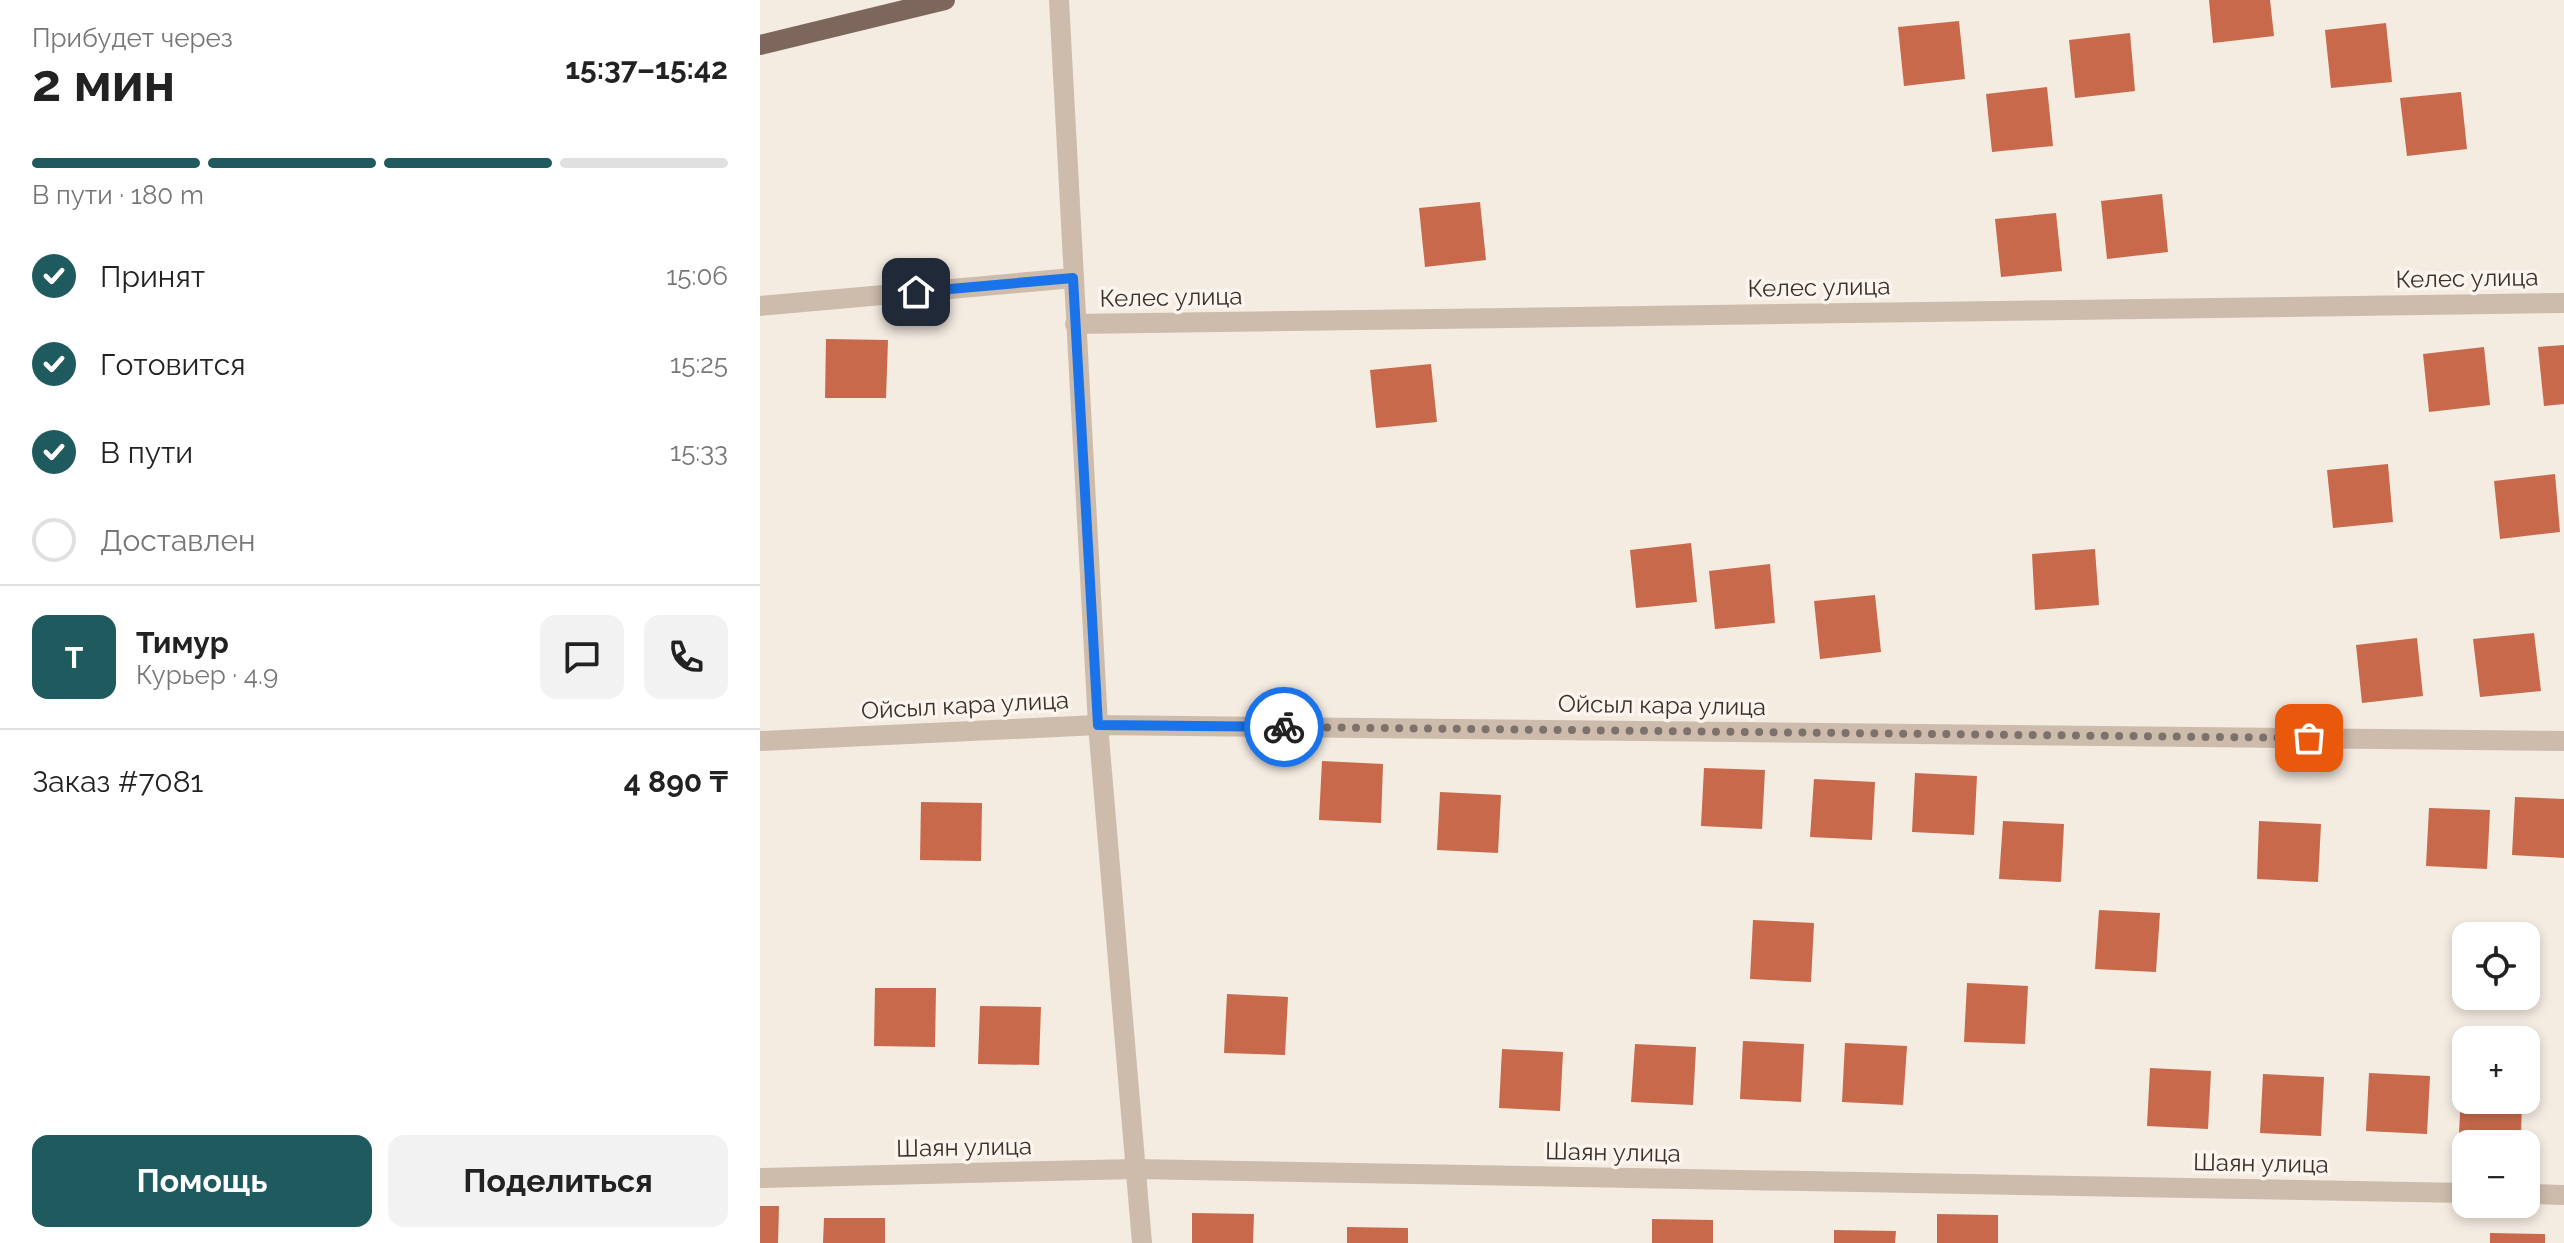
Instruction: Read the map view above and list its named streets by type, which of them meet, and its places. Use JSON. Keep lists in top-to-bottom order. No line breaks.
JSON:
{"streets":{"street":["Келес улица","Ойсыл кара улица","Шаян улица"]},"page":{"heading":["2 мин","Прибудет через","15:37–15:42"],"panel":["Тимур","Курьер · 4.9","Заказ #7081","4 890 ₸"],"bar":"В пути · 180 m","list":[["Принят","15:06"],["Готовится","15:25"],["В пути","15:33"],"Доставлен"],"round":"Т","map_buttons":["+","−"],"buttons":["Помощь","Поделиться"]}}
